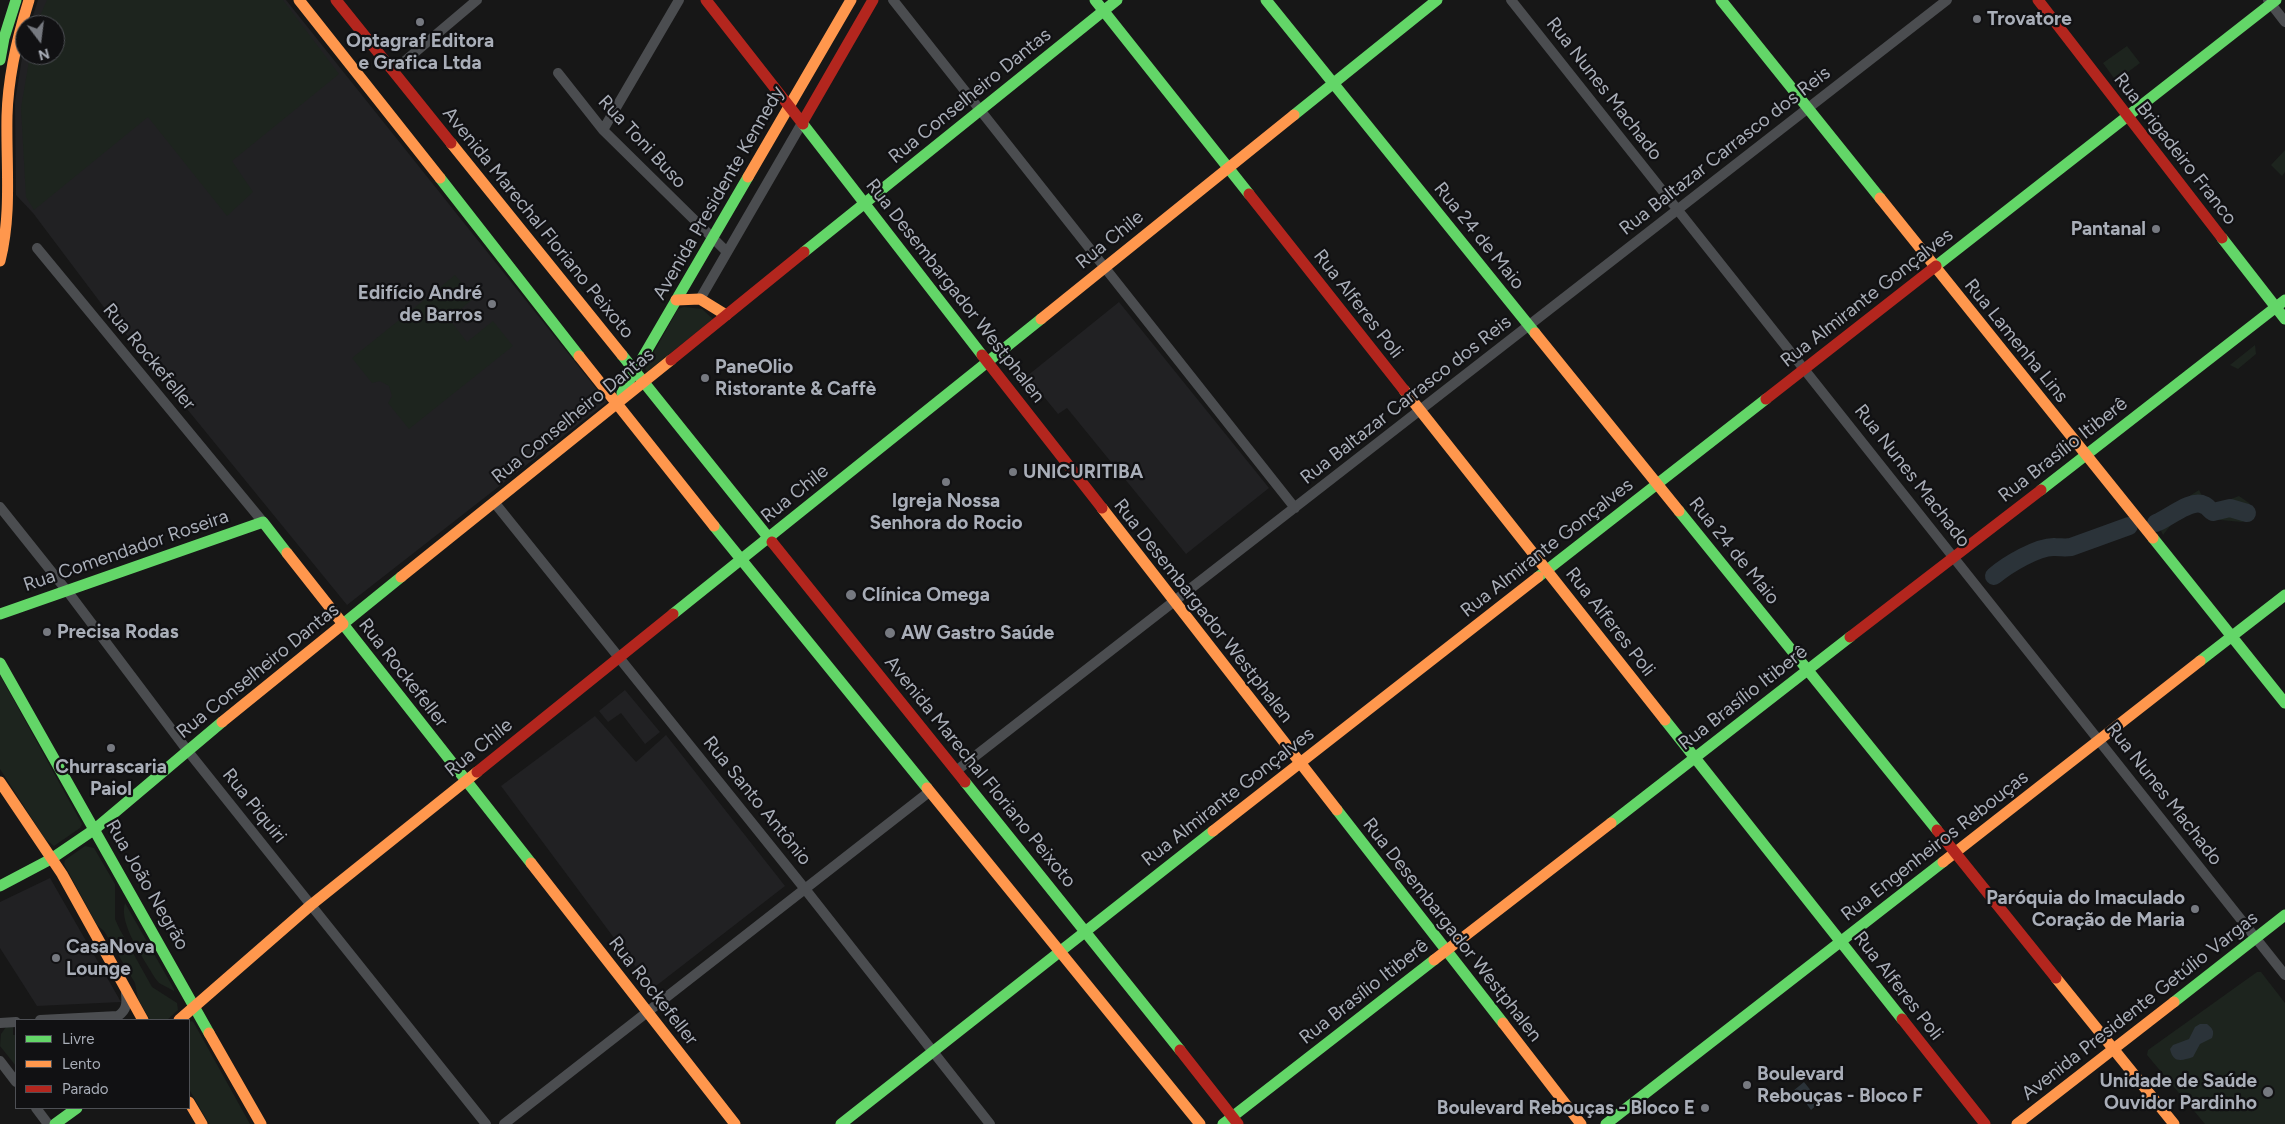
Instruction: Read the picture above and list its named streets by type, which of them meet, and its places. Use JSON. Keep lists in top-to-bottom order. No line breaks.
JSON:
{"streets":{"main road":["Rua Conselheiro Dantas","Rua Brigadeiro Franco","Avenida Presidente Kennedy","Avenida Marechal Floriano Peixoto","Rua 24 de Maio","Rua Chile","Rua Desembargador Westphalen","Rua Almirante Gonçalves","Rua Alferes Poli","Rua Lamenha Lins","Rua Rockefeller","Rua Brasílio Itiberê","Rua Comendador Roseira","Rua Engenheiros Rebouças","Rua João Negrão","Avenida Presidente Getúlio Vargas"],"street":["Rua Nunes Machado","Rua Toni Buso","Rua Baltazar Carrasco dos Reis","Rua Santo Antônio","Rua Piquiri"]},"crossings":[["Rua Nunes Machado","Rua Baltazar Carrasco dos Reis"],["Rua Nunes Machado","Rua Almirante Gonçalves"],["Rua Nunes Machado","Rua Brasílio Itiberê"],["Rua Nunes Machado","Rua Engenheiros Rebouças"],["Rua Nunes Machado","Avenida Presidente Getúlio Vargas"],["Rua Conselheiro Dantas","Avenida Presidente Kennedy"],["Rua Conselheiro Dantas","Avenida Marechal Floriano Peixoto"],["Rua Conselheiro Dantas","Rua Desembargador Westphalen"],["Rua Conselheiro Dantas","Rua Alferes Poli"],["Rua Conselheiro Dantas","Rua Rockefeller"],["Rua Conselheiro Dantas","Rua Santo Antônio"],["Rua Conselheiro Dantas","Rua Piquiri"],["Rua Conselheiro Dantas","Rua João Negrão"],["Rua Toni Buso","Avenida Presidente Kennedy"],["Rua Brigadeiro Franco","Rua Almirante Gonçalves"],["Rua Brigadeiro Franco","Rua Brasílio Itiberê"],["Rua Baltazar Carrasco dos Reis","Avenida Marechal Floriano Peixoto"],["Rua Baltazar Carrasco dos Reis","Rua 24 de Maio"],["Rua Baltazar Carrasco dos Reis","Rua Desembargador Westphalen"],["Rua Baltazar Carrasco dos Reis","Rua Alferes Poli"],["Rua Baltazar Carrasco dos Reis","Rua Lamenha Lins"],["Avenida Presidente Kennedy","Avenida Marechal Floriano Peixoto"],["Avenida Presidente Kennedy","Rua Desembargador Westphalen"],["Avenida Marechal Floriano Peixoto","Rua Chile"],["Avenida Marechal Floriano Peixoto","Rua Almirante Gonçalves"],["Avenida Marechal Floriano Peixoto","Rua Brasílio Itiberê"],["Rua 24 de Maio","Rua Chile"],["Rua 24 de Maio","Rua Almirante Gonçalves"],["Rua 24 de Maio","Rua Brasílio Itiberê"],["Rua 24 de Maio","Rua Engenheiros Rebouças"],["Rua 24 de Maio","Avenida Presidente Getúlio Vargas"],["Rua Chile","Rua Desembargador Westphalen"],["Rua Chile","Rua Alferes Poli"],["Rua Chile","Rua Rockefeller"],["Rua Chile","Rua Santo Antônio"],["Rua Chile","Rua Piquiri"],["Rua Chile","Rua João Negrão"],["Rua Desembargador Westphalen","Rua Almirante Gonçalves"],["Rua Desembargador Westphalen","Rua Brasílio Itiberê"],["Rua Almirante Gonçalves","Rua Alferes Poli"],["Rua Almirante Gonçalves","Rua Lamenha Lins"],["Rua Almirante Gonçalves","Rua Santo Antônio"],["Rua Alferes Poli","Rua Brasílio Itiberê"],["Rua Alferes Poli","Rua Engenheiros Rebouças"],["Rua Lamenha Lins","Rua Brasílio Itiberê"],["Rua Lamenha Lins","Rua Engenheiros Rebouças"],["Rua Rockefeller","Rua Comendador Roseira"],["Rua Comendador Roseira","Rua Piquiri"]],"places":["Trovatore","Optagraf Editora e Grafica Ltda","Pantanal","Edifício André de Barros","PaneOlio Ristorante & Caffè","UNICURITIBA","Igreja Nossa Senhora do Rocio","Clínica Omega","Precisa Rodas","AW Gastro Saúde","Churrascaria Paiol","Paróquia do Imaculado Coração de Maria","CasaNova Lounge","Boulevard Rebouças - Bloco F","Unidade de Saúde Ouvidor Pardinho","Boulevard Rebouças - Bloco E"],"legend":["Livre","Lento","Parado"],"north":"bottom"}
